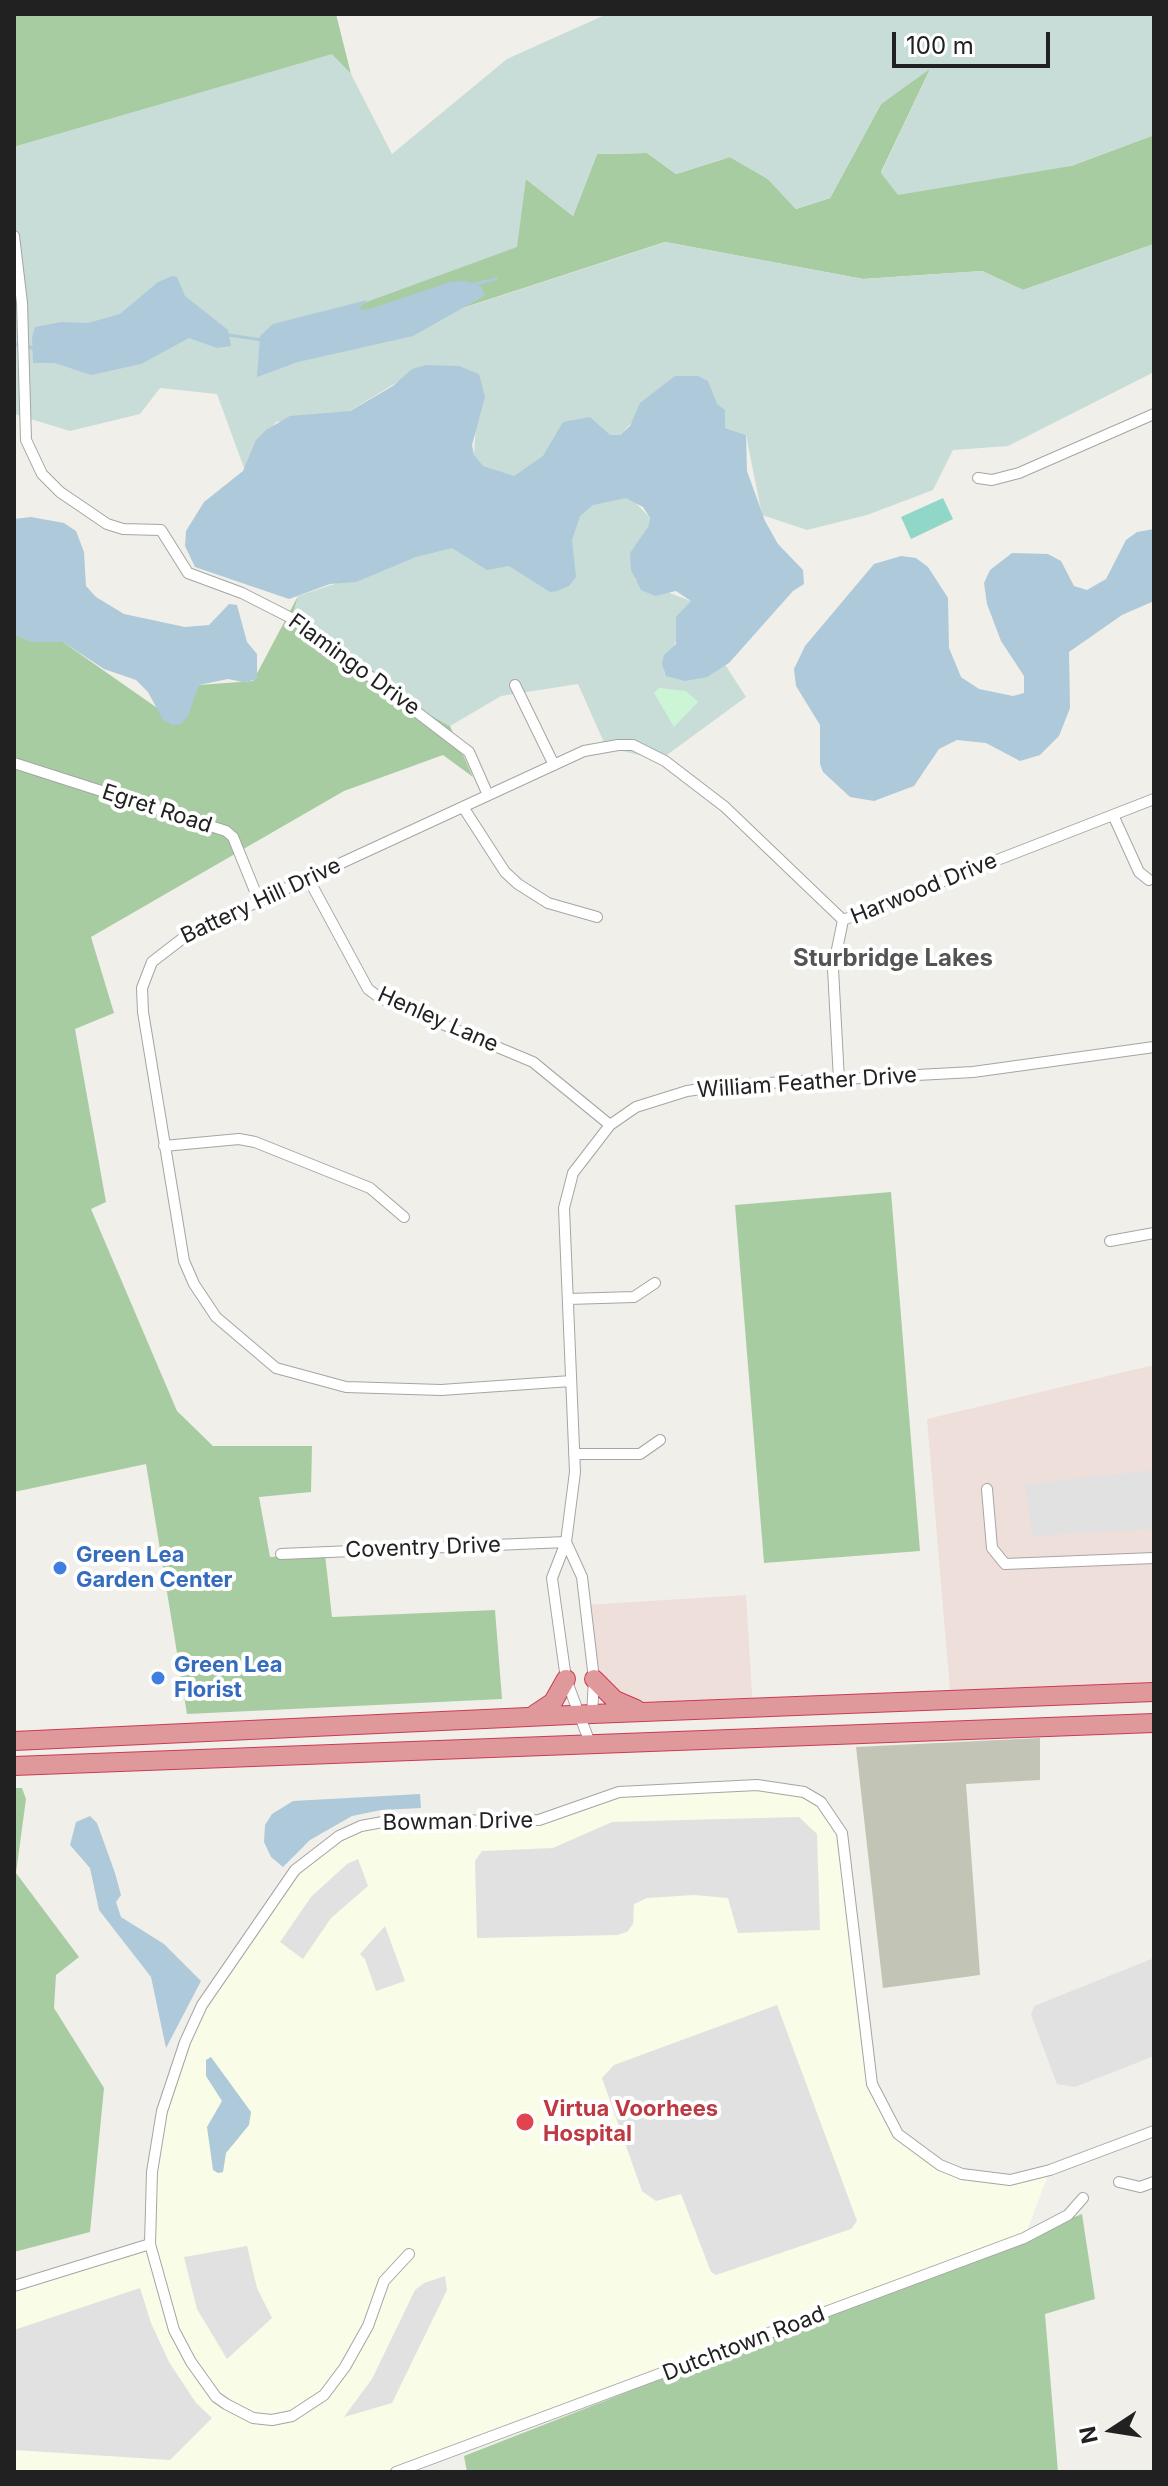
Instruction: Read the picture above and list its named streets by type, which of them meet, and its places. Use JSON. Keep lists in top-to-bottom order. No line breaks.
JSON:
{"streets":{"street":["Flamingo Drive","Egret Road","Harwood Drive","Battery Hill Drive","Henley Lane","William Feather Drive","Coventry Drive","Bowman Drive","Dutchtown Road"]},"crossings":[["Flamingo Drive","Battery Hill Drive"],["Egret Road","Battery Hill Drive"],["Harwood Drive","Battery Hill Drive"],["Harwood Drive","William Feather Drive"],["Battery Hill Drive","Henley Lane"],["Battery Hill Drive","William Feather Drive"],["Henley Lane","William Feather Drive"],["William Feather Drive","Coventry Drive"]],"districts":["Sturbridge Lakes"],"places":["Green Lea Garden Center","Green Lea Florist","Virtua Voorhees Hospital"],"scale_bar":"100 m","north":"left"}
